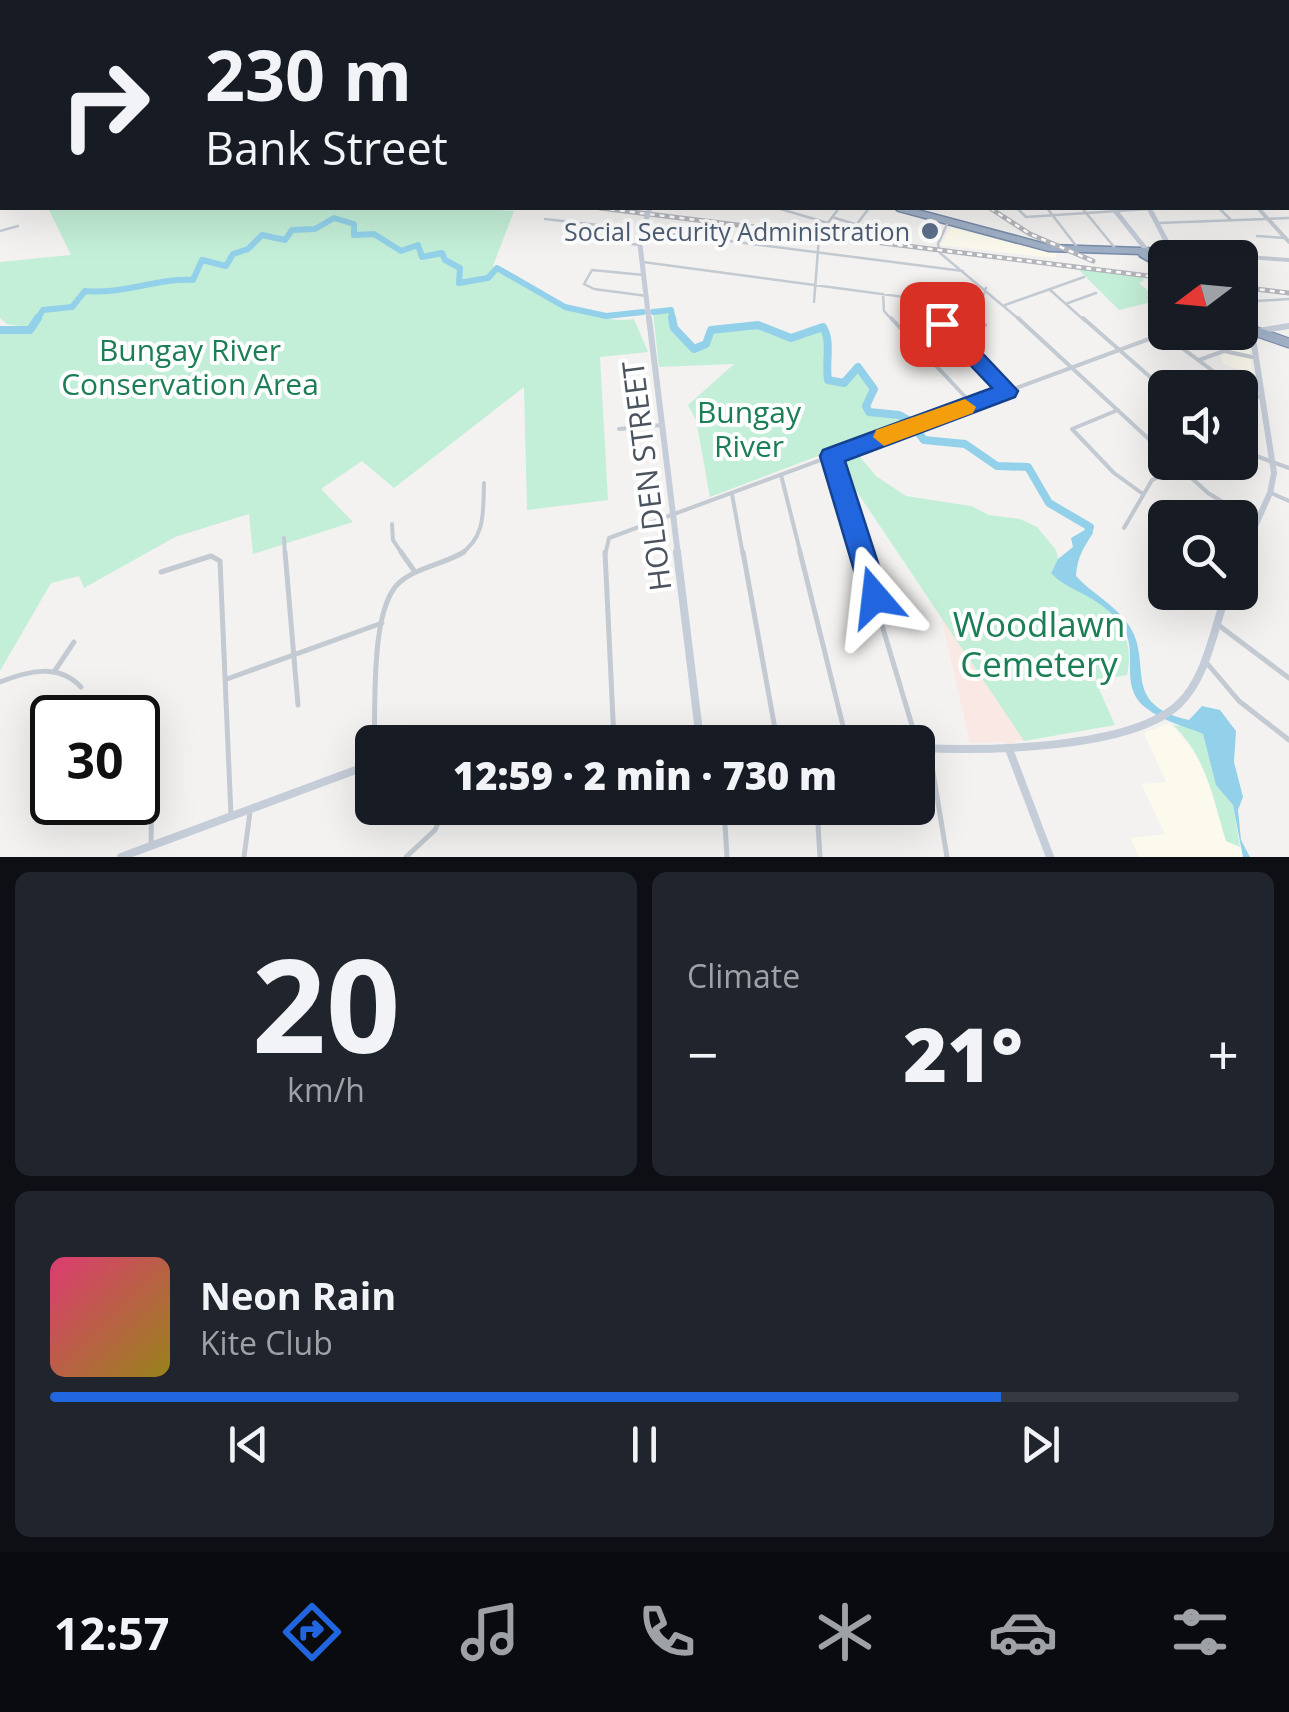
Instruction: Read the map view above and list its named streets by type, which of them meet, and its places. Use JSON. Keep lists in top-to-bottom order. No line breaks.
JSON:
{"streets":{"main road":["HOLDEN STREET"]},"parks":["Bungay River Conservation Area","Bungay River","Woodlawn Cemetery"],"places":["Social Security Administration"],"north":"left","page":{"turn":["230 m","Bank Street"],"limit":"30","trip":"12:59 · 2 min · 730 m","tile":[["20","km/h"],"Climate"],"heat":["−","21°","+"],"song":["Neon Rain","Kite Club"],"tabs":"12:57"}}
